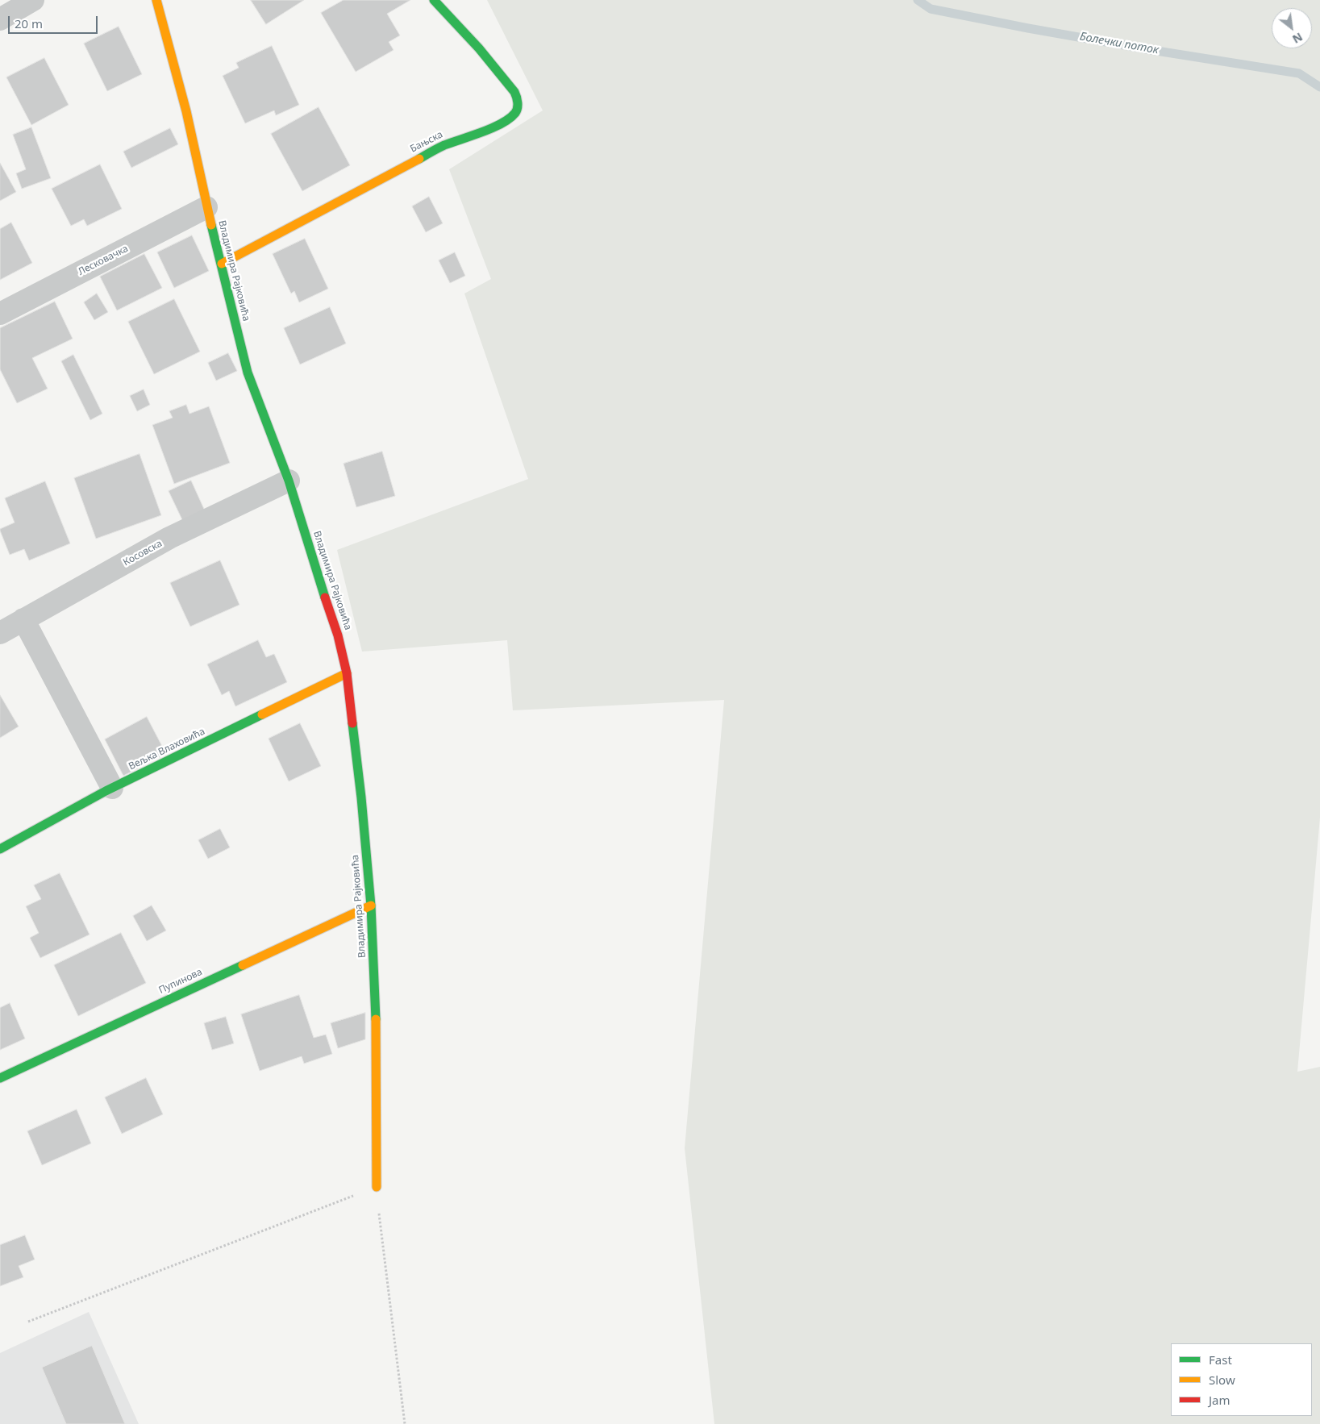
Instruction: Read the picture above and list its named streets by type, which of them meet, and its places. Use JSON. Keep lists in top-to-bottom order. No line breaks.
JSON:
{"streets":{"street":["Бањска","Лесковачка","Владимира Рајковића","Косовска","Вељка Влаховића","Пупинова"]},"crossings":[["Бањска","Владимира Рајковића"],["Лесковачка","Владимира Рајковића"],["Владимира Рајковића","Косовска"],["Владимира Рајковића","Вељка Влаховића"],["Владимира Рајковића","Пупинова"]],"water":["Болечки поток"],"legend":["Fast","Slow","Jam"],"scale_bar":"20 m","north":"bottom right"}
